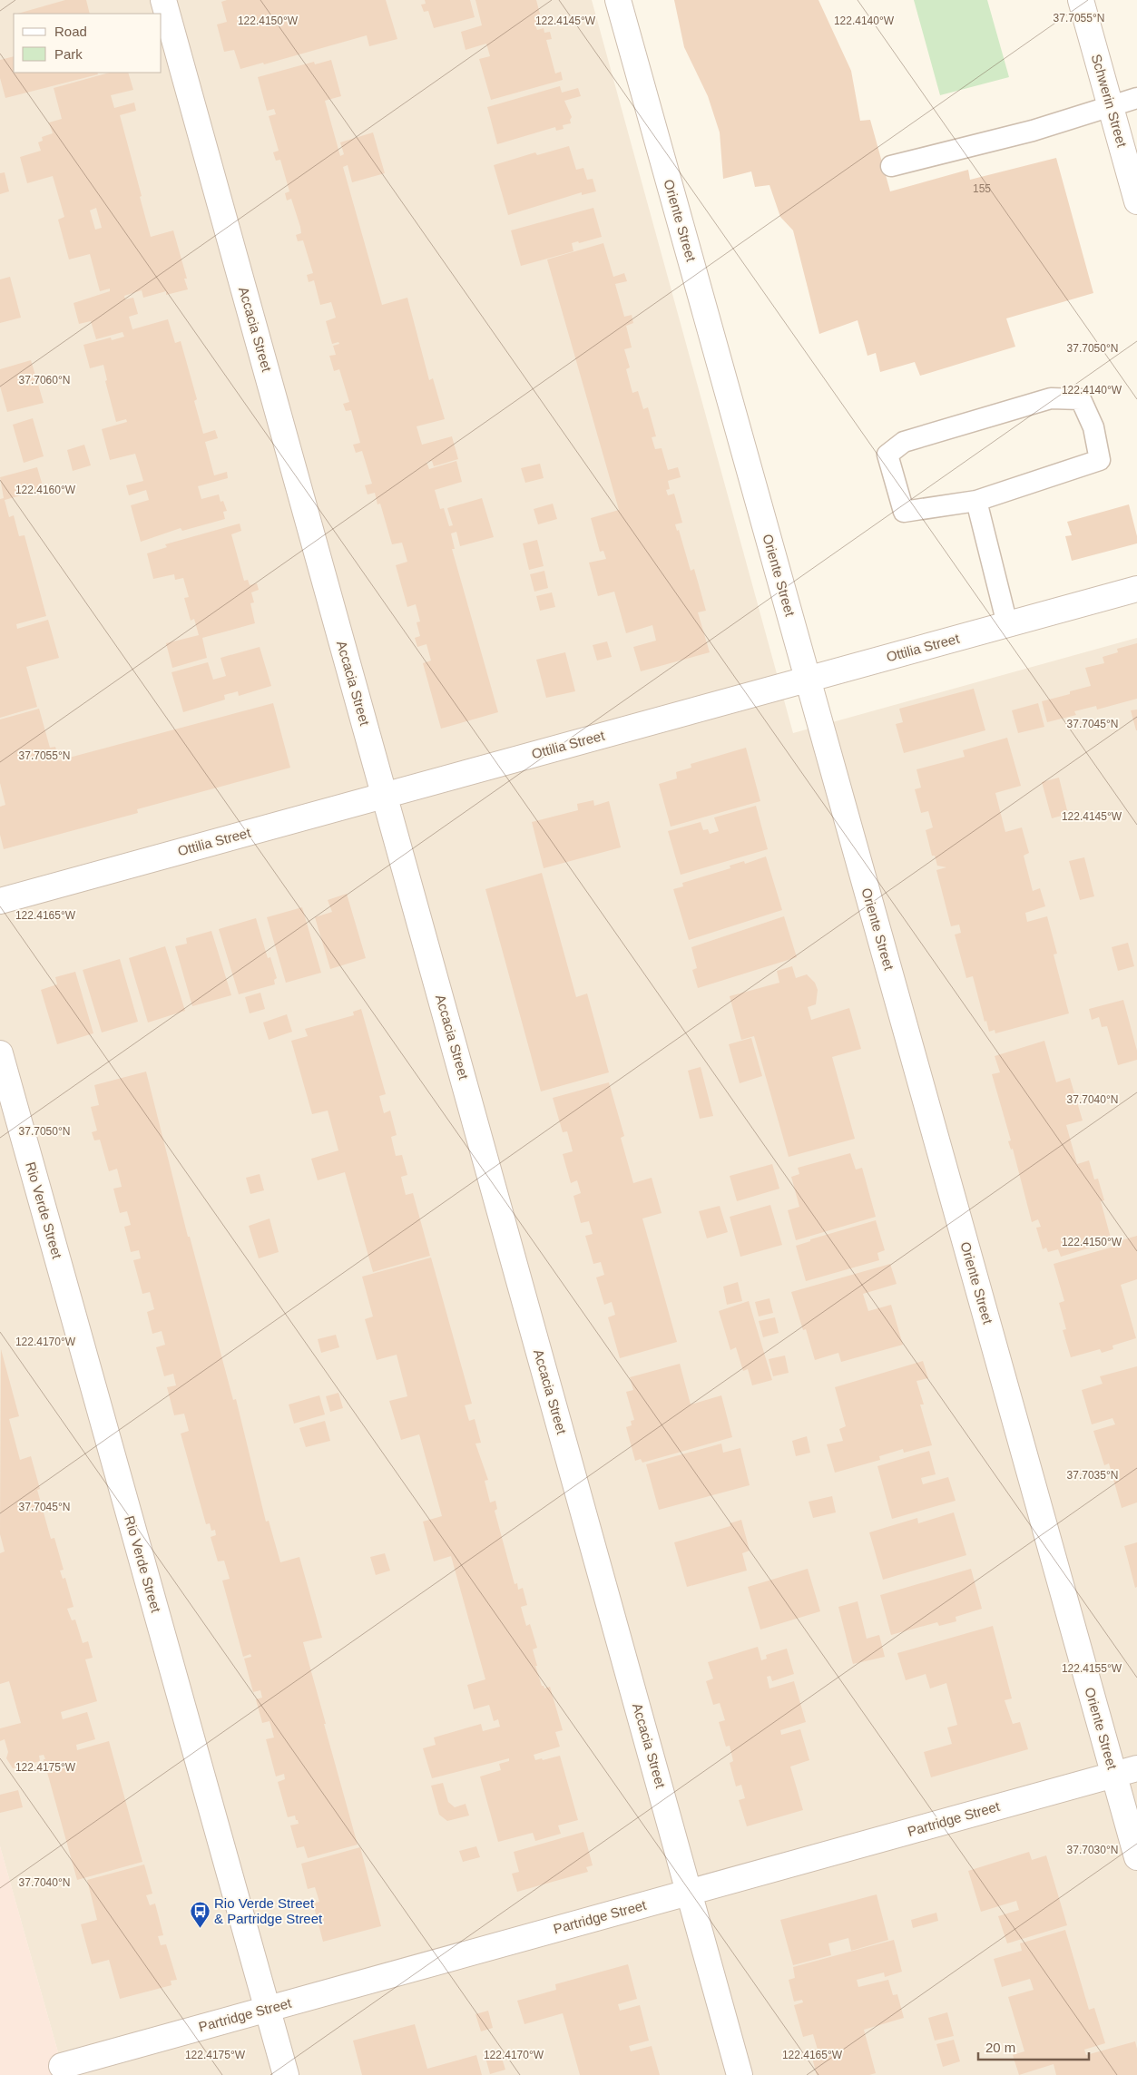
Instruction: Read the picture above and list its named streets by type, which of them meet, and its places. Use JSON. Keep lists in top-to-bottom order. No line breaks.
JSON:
{"streets":{"street":["Schwerin Street","Oriente Street","Accacia Street","Ottilia Street","Rio Verde Street","Partridge Street"]},"crossings":[["Oriente Street","Ottilia Street"],["Oriente Street","Partridge Street"],["Accacia Street","Ottilia Street"],["Accacia Street","Partridge Street"],["Rio Verde Street","Partridge Street"]],"places":{"bus stop":["Rio Verde Street & Partridge Street"]},"house_numbers":["155"],"legend":["Road","Park"],"scale_bar":"20 m","coordinates":["37.7055°N","122.4150°W","122.4145°W","122.4140°W","37.7050°N","37.7060°N","122.4160°W","37.7045°N","122.4165°W","37.7040°N","122.4170°W","37.7035°N","122.4155°W","122.4175°W","37.7030°N"]}
